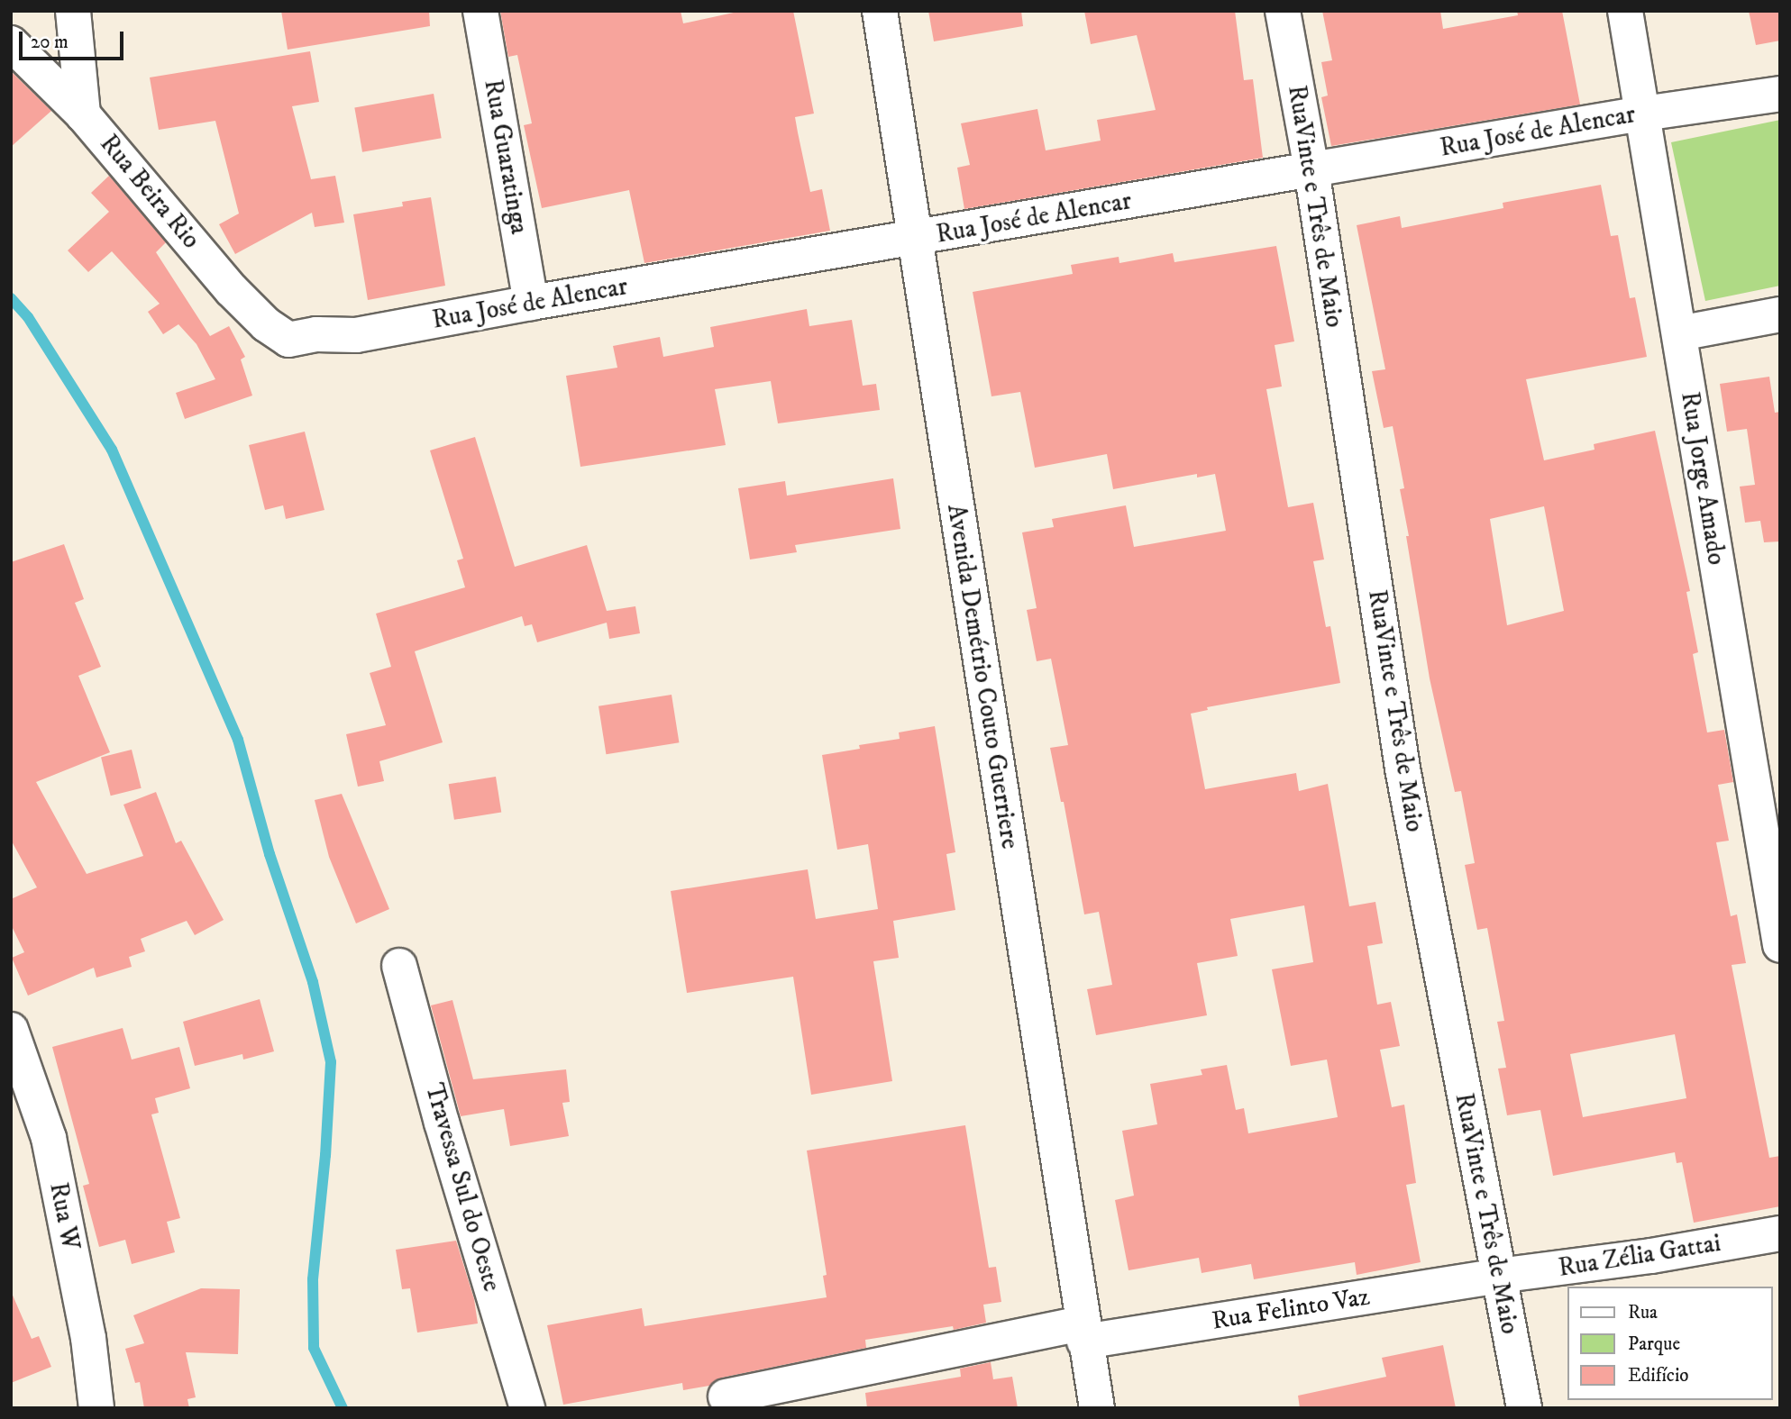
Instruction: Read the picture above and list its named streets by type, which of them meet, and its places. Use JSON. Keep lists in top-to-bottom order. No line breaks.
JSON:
{"streets":{"street":["Rua José de Alencar","Rua Guaratinga","Rua Beira Rio","RuaVinte e Três de Maio","Rua Jorge Amado","Avenida Demétrio Couto Guerriere","Travessa Sul do Oeste","Rua W","Rua Zélia Gattai","Rua Felinto Vaz"]},"crossings":[["Rua José de Alencar","Rua Guaratinga"],["Rua José de Alencar","Rua Beira Rio"],["Rua José de Alencar","RuaVinte e Três de Maio"],["Rua José de Alencar","Rua Jorge Amado"],["Rua José de Alencar","Avenida Demétrio Couto Guerriere"],["RuaVinte e Três de Maio","Rua Zélia Gattai"],["RuaVinte e Três de Maio","Rua Felinto Vaz"],["Avenida Demétrio Couto Guerriere","Rua Felinto Vaz"],["Rua Zélia Gattai","Rua Felinto Vaz"]],"legend":["Rua","Parque","Edifício"],"scale_bar":"20 m"}
